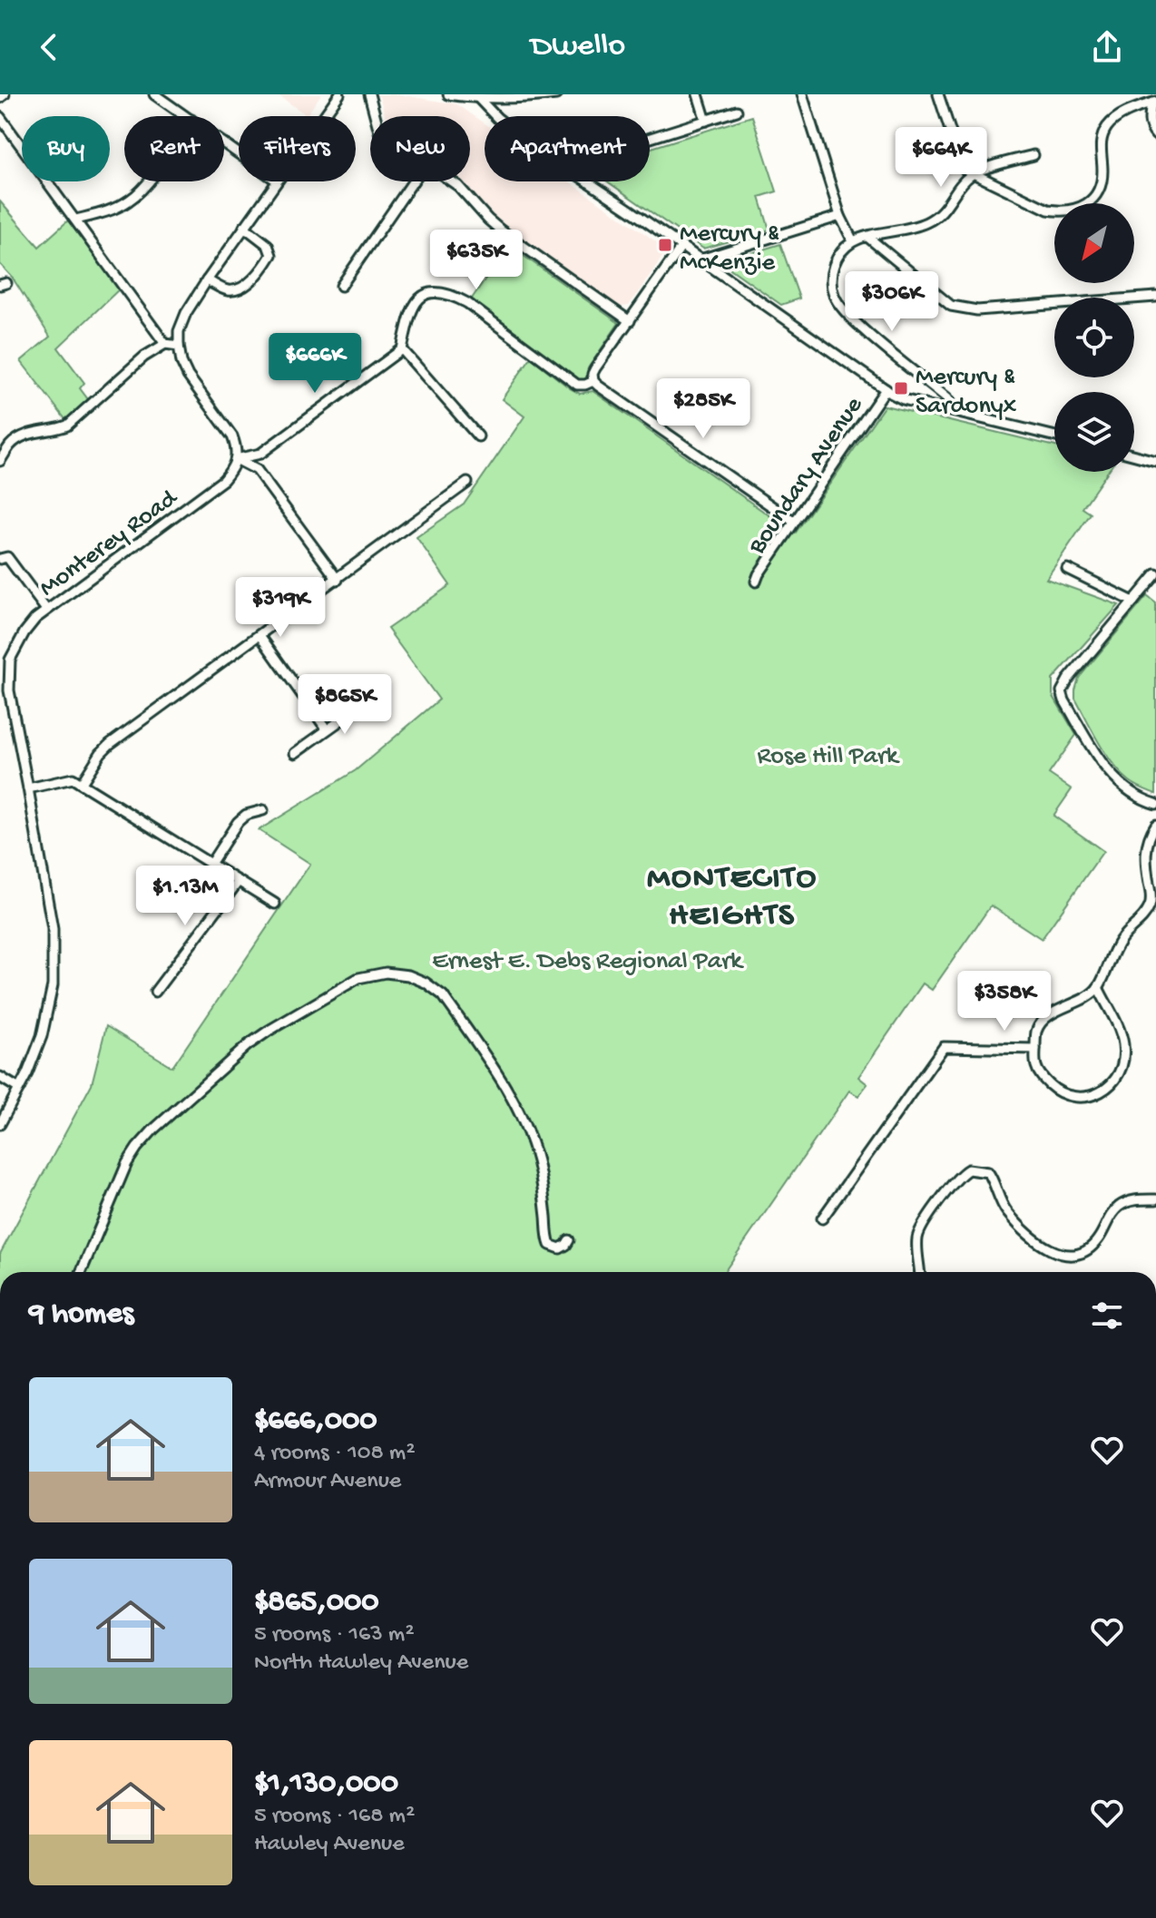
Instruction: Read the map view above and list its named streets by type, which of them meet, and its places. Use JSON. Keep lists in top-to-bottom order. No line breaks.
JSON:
{"streets":{"street":["Boundary Avenue","Monterey Road"]},"districts":["MONTECITO HEIGHTS"],"parks":["Rose Hill Park","Ernest E. Debs Regional Park"],"places":{"transit":["Mercury & McKenzie","Mercury & Sardonyx"]},"north":"bottom left","page":{"header":"Dwello","chip":["Buy","Rent","Filters","New","Apartment"],"price":["$664K","$635K","$306K","$666K","$285K","$319K","$865K","$1.13M","$358K"],"heading":"9 homes","list":[{"name":"$666,000","note":"4 rooms · 108 m² · Armour Avenue"},{"name":"$865,000","note":"5 rooms · 163 m² · North Hawley Avenue"},{"name":"$1,130,000","note":"5 rooms · 168 m² · Hawley Avenue"}]}}
